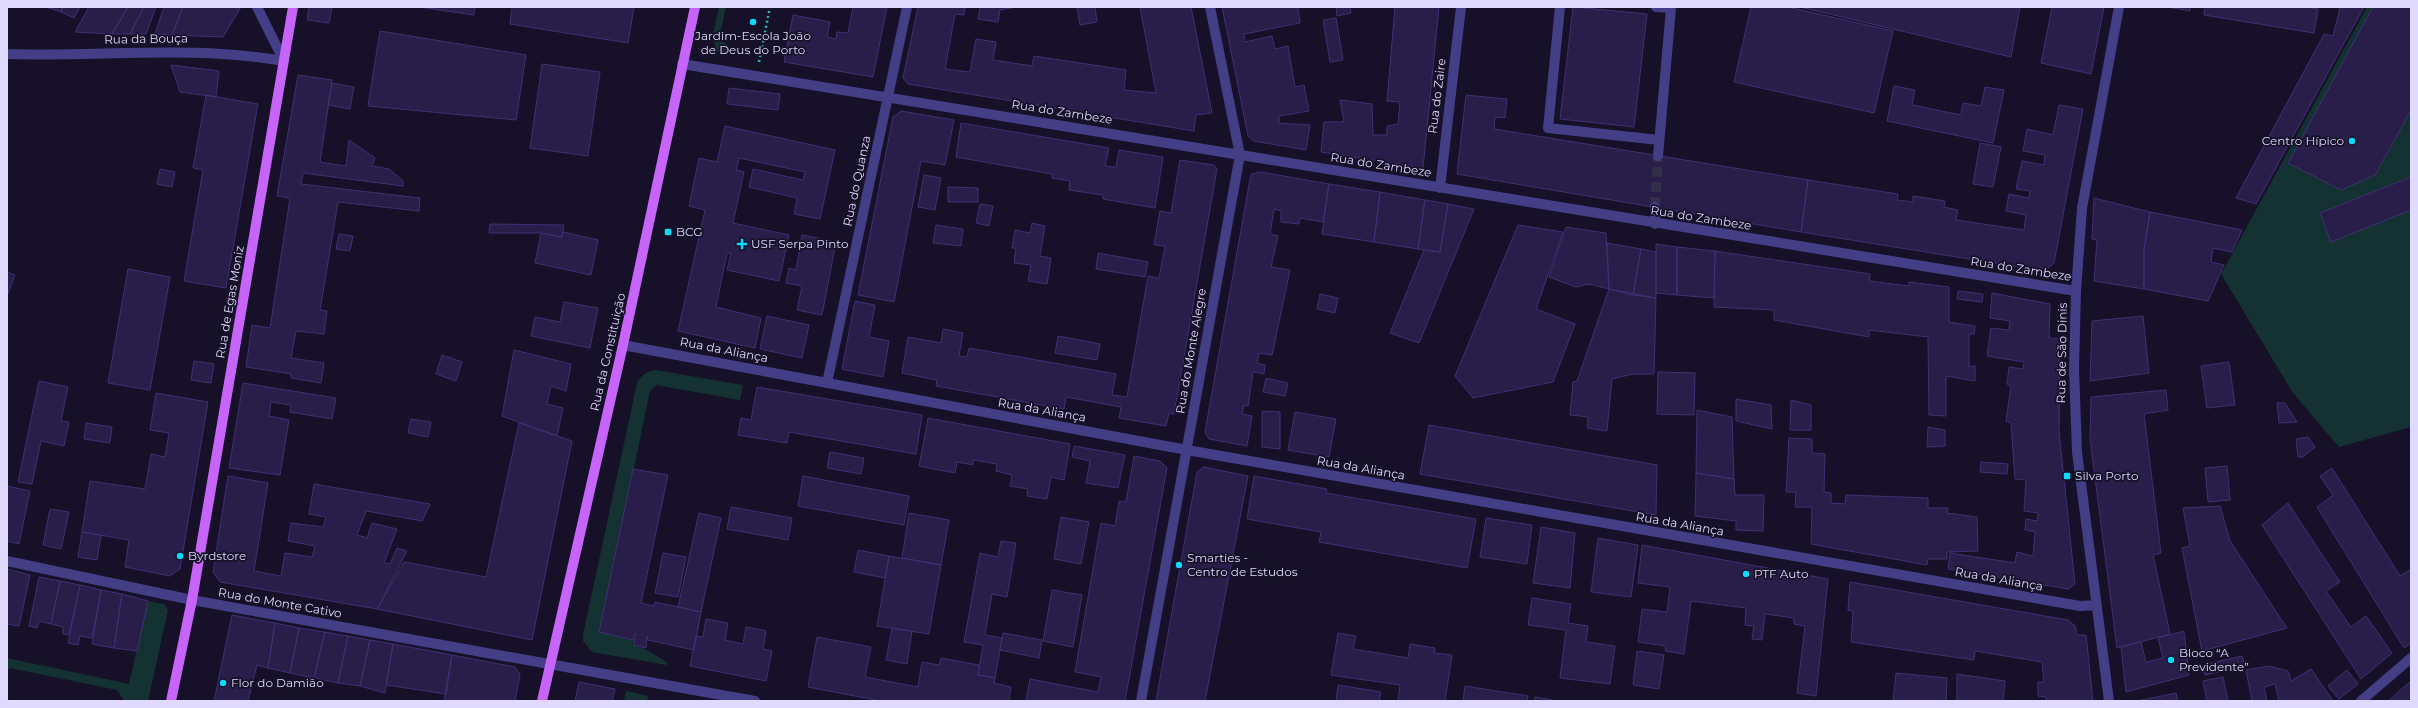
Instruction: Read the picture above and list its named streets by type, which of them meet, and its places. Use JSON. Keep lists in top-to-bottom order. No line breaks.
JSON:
{"streets":{"main road":["Rua de Egas Moniz","Rua da Constituição"],"street":["Rua da Bouça","Rua do Zaire","Rua do Zambeze","Rua do Quanza","Rua da Aliança","Rua do Monte Alegre","Rua de São Dinis","Rua do Monte Cativo"]},"crossings":[["Rua da Bouça","Rua de Egas Moniz"],["Rua do Zaire","Rua do Zambeze"],["Rua do Zambeze","Rua do Quanza"],["Rua do Zambeze","Rua do Monte Alegre"],["Rua do Zambeze","Rua da Constituição"],["Rua do Zambeze","Rua de São Dinis"],["Rua do Quanza","Rua da Aliança"],["Rua de Egas Moniz","Rua do Monte Cativo"],["Rua da Aliança","Rua do Monte Alegre"],["Rua da Aliança","Rua da Constituição"],["Rua da Aliança","Rua de São Dinis"],["Rua da Constituição","Rua do Monte Cativo"]],"places":{"other":["Jardim-Escola João de Deus do Porto","Centro Hípico","Byrdstore","Smarties - Centro de Estudos","PTF Auto","Bloco “A Previdente”","Flor do Damião"],"transit":["BCG","Silva Porto"],"health":["USF Serpa Pinto"]}}
